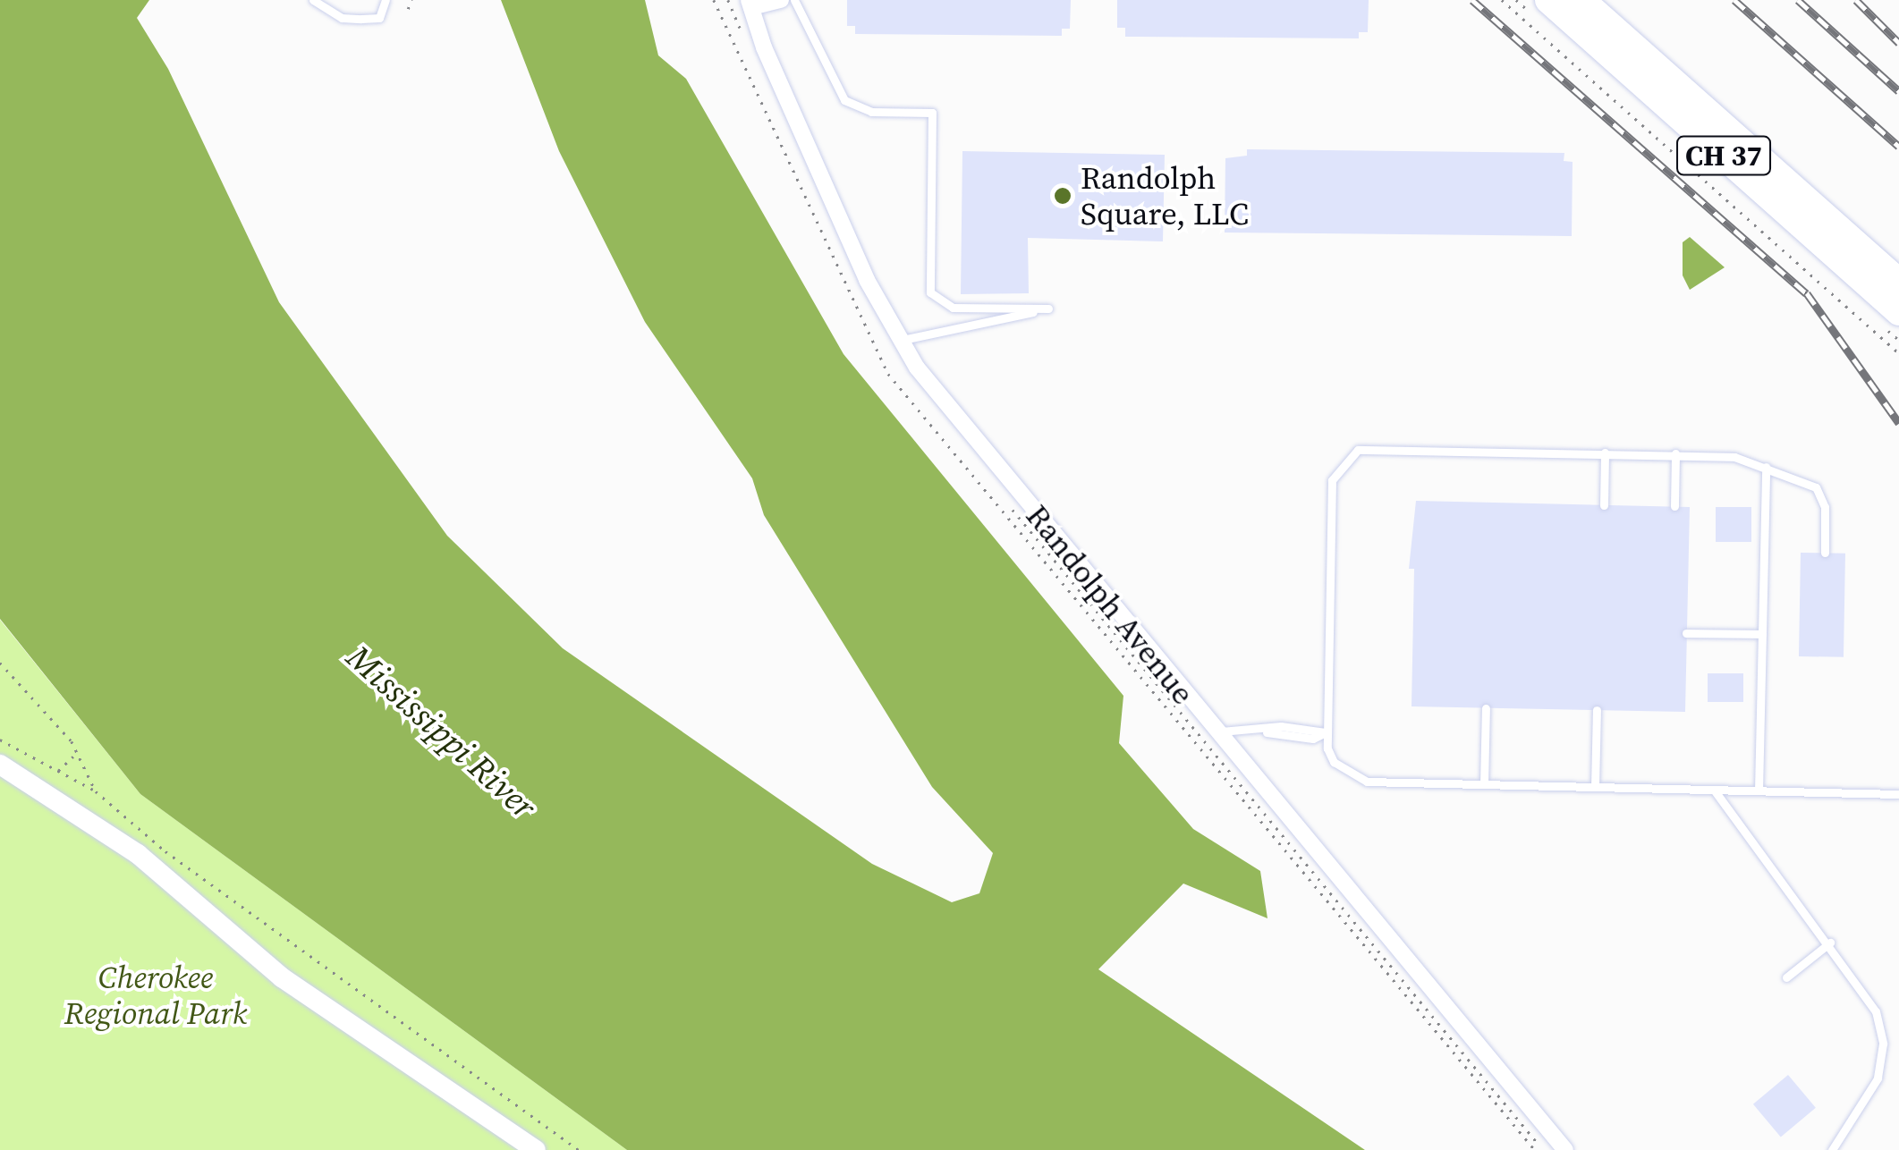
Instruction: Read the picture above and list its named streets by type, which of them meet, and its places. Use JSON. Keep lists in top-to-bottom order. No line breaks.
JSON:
{"streets":{"highway":["CH 37"],"street":["Randolph Avenue"]},"water":["Mississippi River"],"parks":["Cherokee Regional Park"],"places":["Randolph Square, LLC"]}
